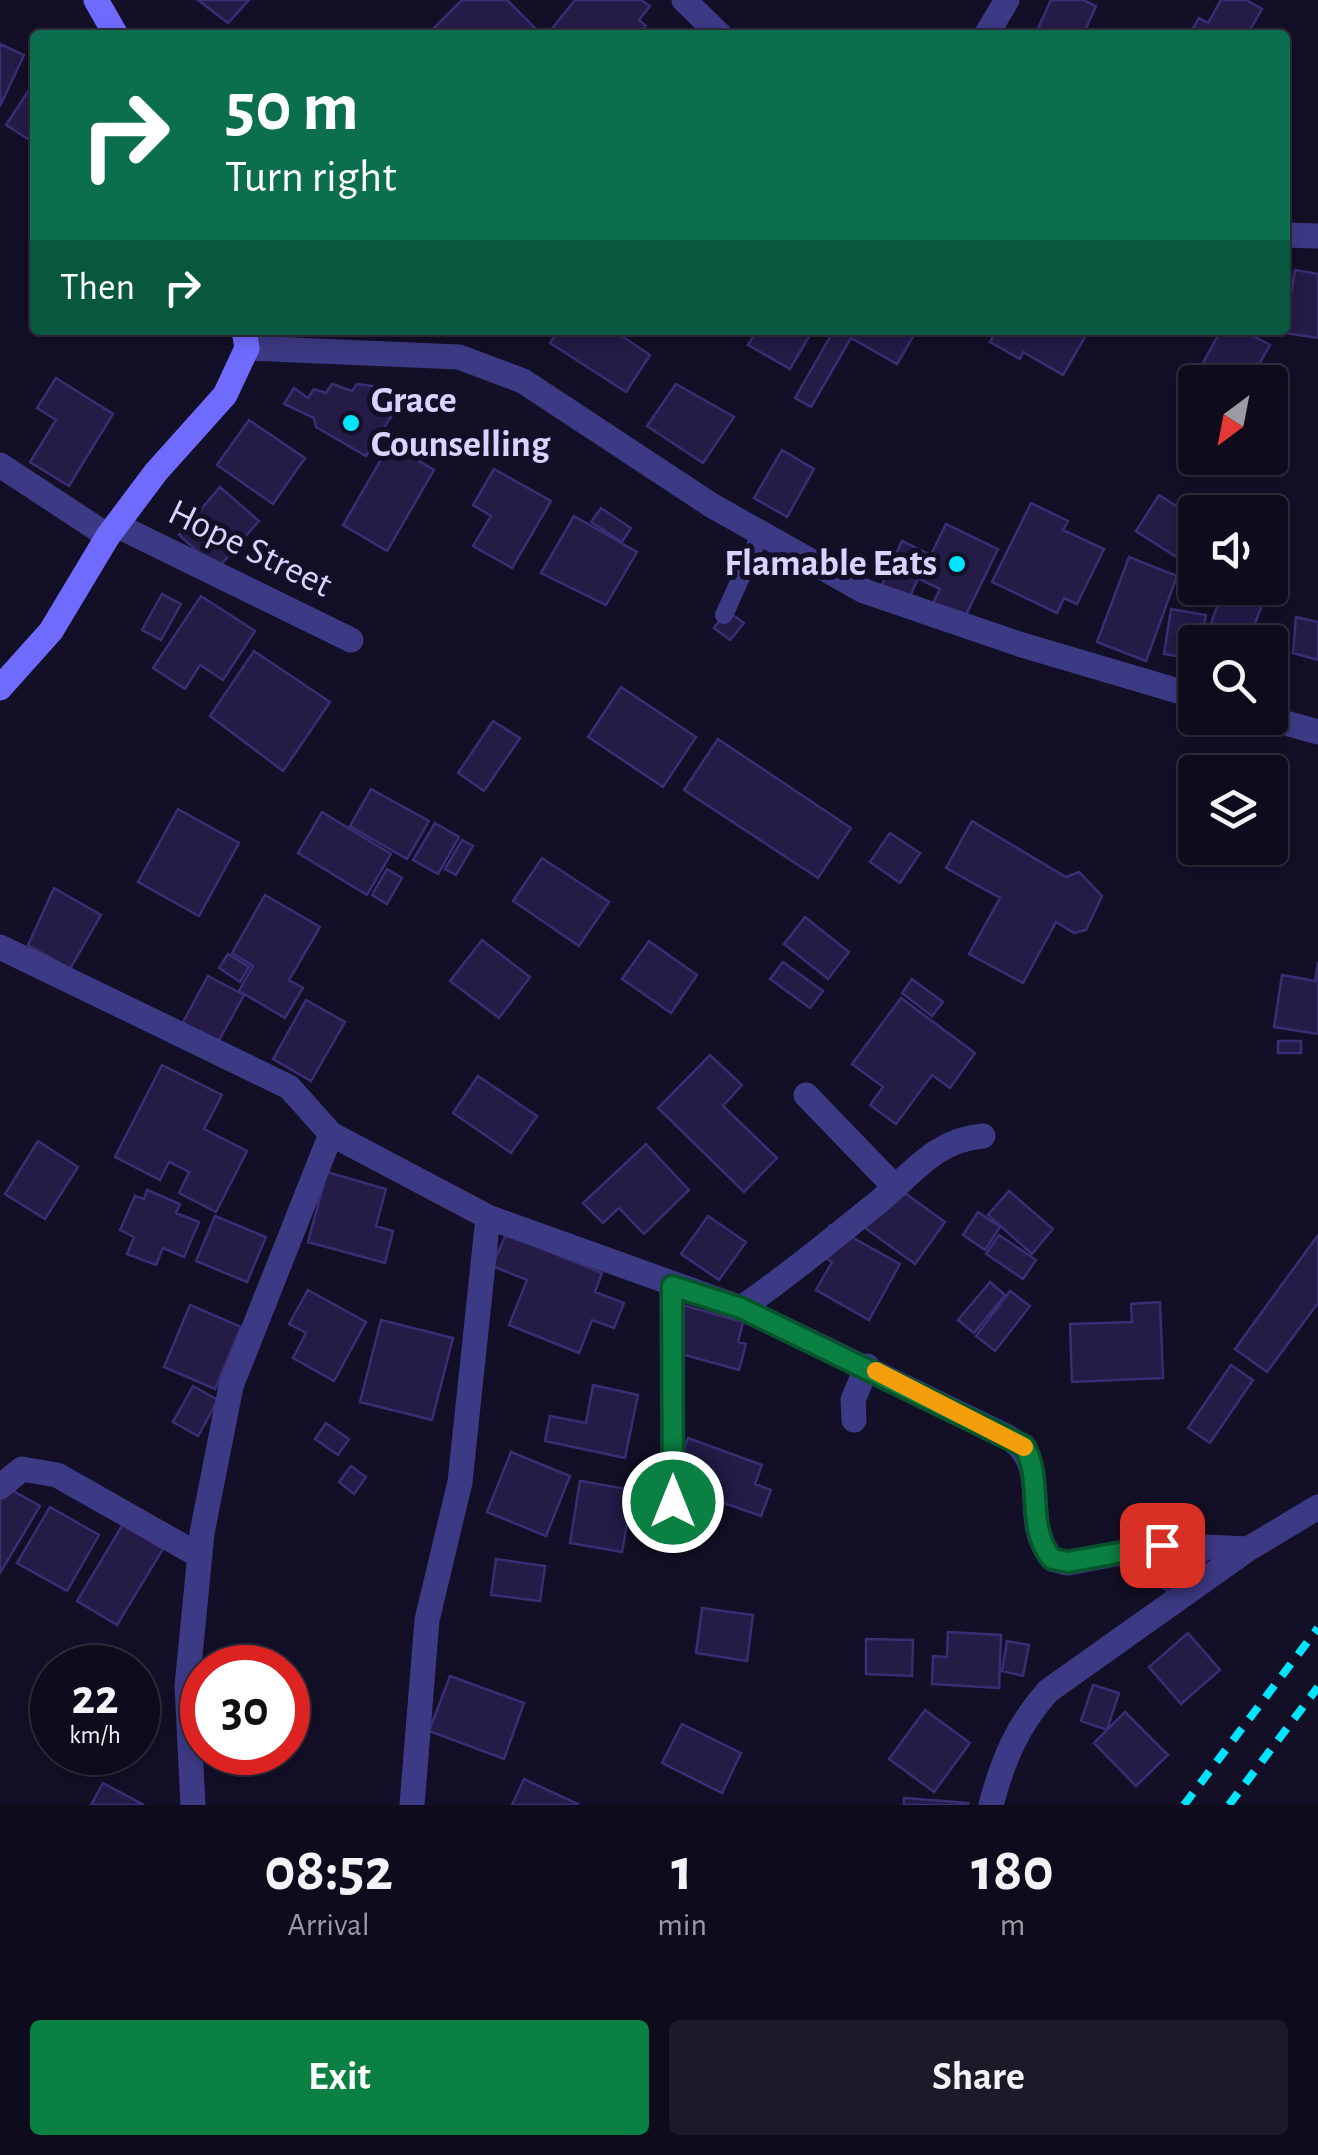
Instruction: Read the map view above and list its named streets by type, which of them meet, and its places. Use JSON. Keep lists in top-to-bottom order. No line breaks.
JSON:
{"streets":{"street":["Hope Street"]},"places":["Grace Counselling","Flamable Eats"],"north":"bottom left","page":{"turn":["50 m","Turn right"],"then":"Then","speed":"22 km/h","limit":"30","eta":["08:52","Arrival","1","min","180","m"],"buttons":["Exit","Share"]}}
